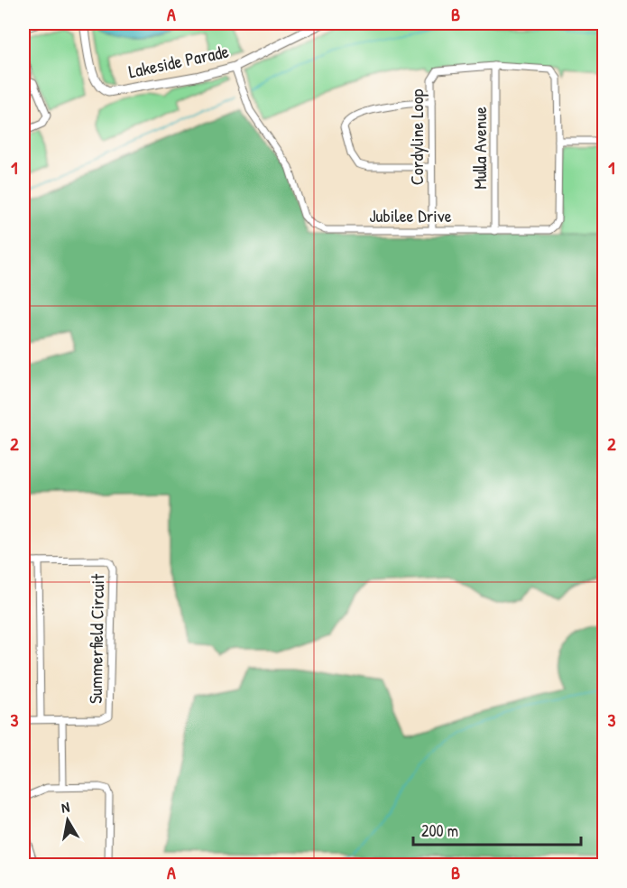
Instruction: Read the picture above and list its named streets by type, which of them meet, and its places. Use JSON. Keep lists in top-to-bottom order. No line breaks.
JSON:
{"streets":{"street":["Lakeside Parade","Cordyline Loop","Mulla Avenue","Jubilee Drive","Summerfield Circuit"]},"crossings":[["Lakeside Parade","Jubilee Drive"],["Cordyline Loop","Mulla Avenue"],["Cordyline Loop","Jubilee Drive"],["Mulla Avenue","Jubilee Drive"]],"scale_bar":"200 m","north":"top","grid":{"columns":["A","B"],"rows":["1","2","3"]}}
